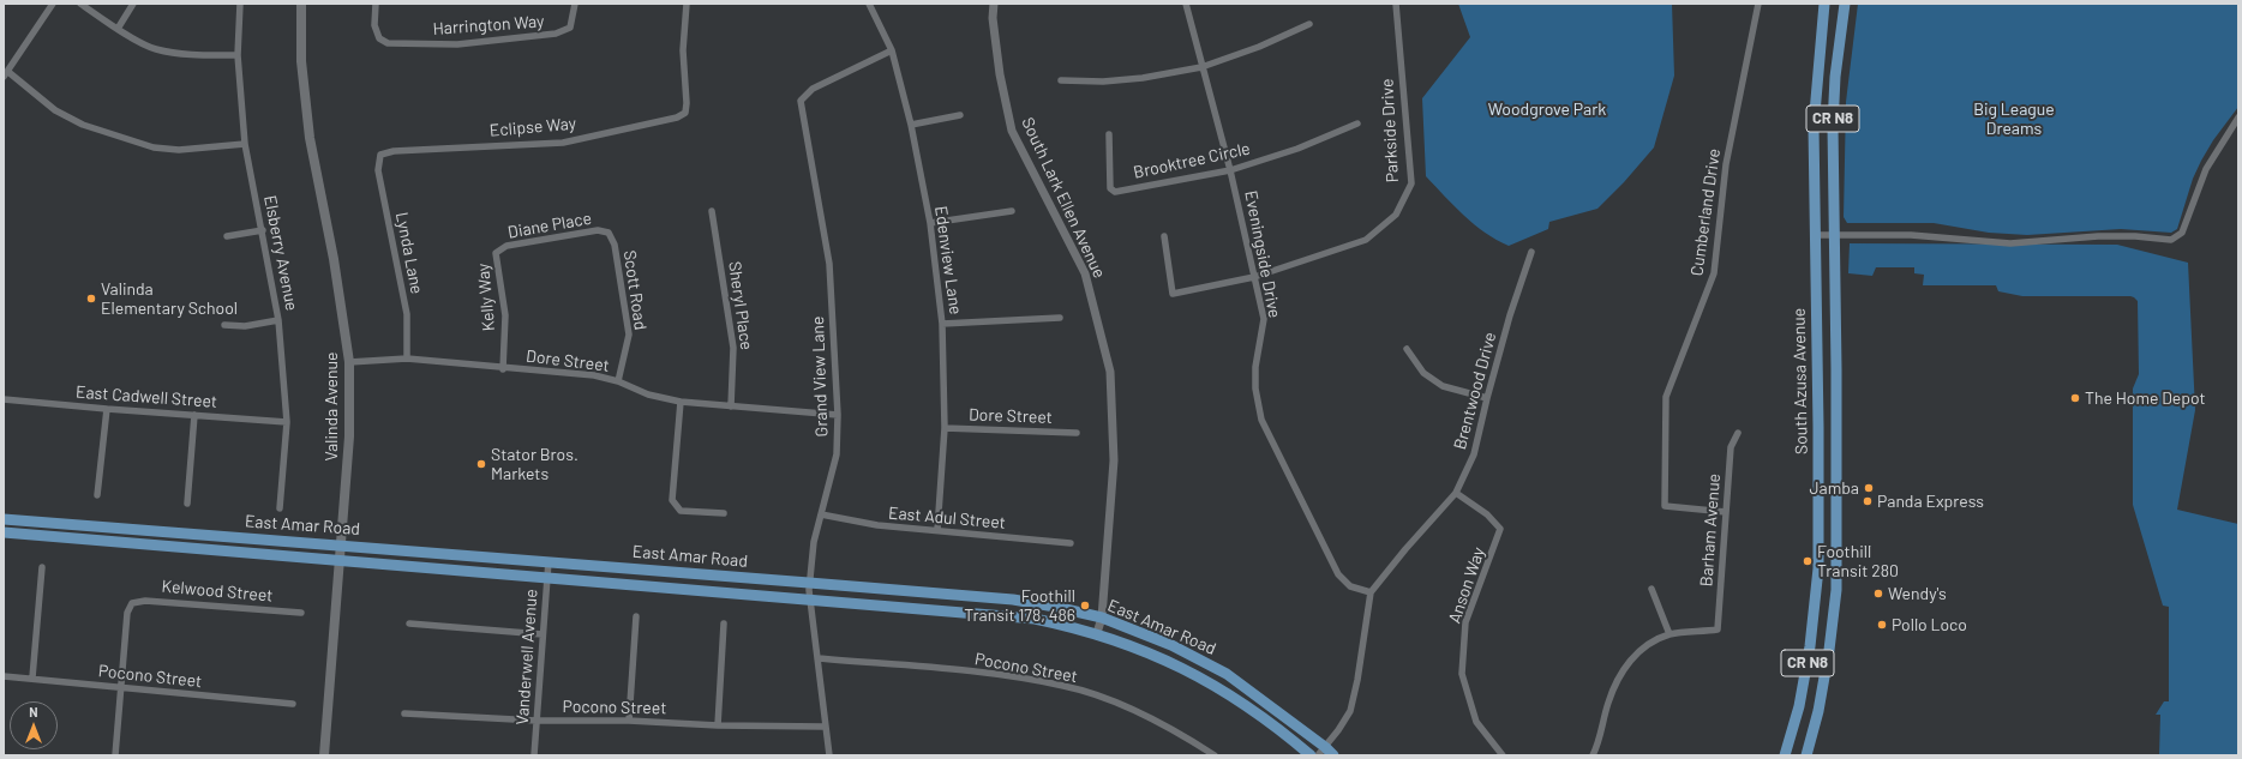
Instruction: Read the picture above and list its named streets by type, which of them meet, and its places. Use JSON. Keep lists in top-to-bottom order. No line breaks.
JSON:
{"streets":{"main road":["CR N8","South Azusa Avenue","Valinda Avenue","East Amar Road"],"street":["Harrington Way","Eclipse Way","Parkside Drive","Brooktree Circle","South Lark Ellen Avenue","Cumberland Drive","Diane Place","Elsberry Avenue","Lynda Lane","Eveningside Drive","Edenview Lane","Scott Road","Kelly Way","Sheryl Place","Dore Street","Grand View Lane","Brentwood Drive","East Cadwell Street","East Adul Street","Barham Avenue","Anson Way","Kelwood Street","Vanderwell Avenue","Pocono Street"]},"crossings":[["Eclipse Way","Lynda Lane"],["Parkside Drive","Eveningside Drive"],["Brooktree Circle","Eveningside Drive"],["South Lark Ellen Avenue","East Amar Road"],["Cumberland Drive","Barham Avenue"],["Diane Place","Scott Road"],["Diane Place","Kelly Way"],["Elsberry Avenue","East Cadwell Street"],["Lynda Lane","Dore Street"],["Eveningside Drive","Brentwood Drive"],["Edenview Lane","Dore Street"],["Edenview Lane","Grand View Lane"],["Edenview Lane","East Adul Street"],["Scott Road","Dore Street"],["Kelly Way","Dore Street"],["Sheryl Place","Dore Street"],["Dore Street","Grand View Lane"],["Dore Street","Valinda Avenue"],["Grand View Lane","East Adul Street"],["Grand View Lane","East Amar Road"],["Grand View Lane","Pocono Street"],["Brentwood Drive","Anson Way"],["Valinda Avenue","East Amar Road"],["East Amar Road","Vanderwell Avenue"],["Kelwood Street","Pocono Street"],["Vanderwell Avenue","Pocono Street"]],"parks":["Woodgrove Park","Big League Dreams"],"places":["Valinda Elementary School","The Home Depot","Stator Bros. Markets","Jamba","Panda Express","Foothill Transit 280","Wendy's","Foothill Transit 178, 486","Pollo Loco"],"north":"top"}
